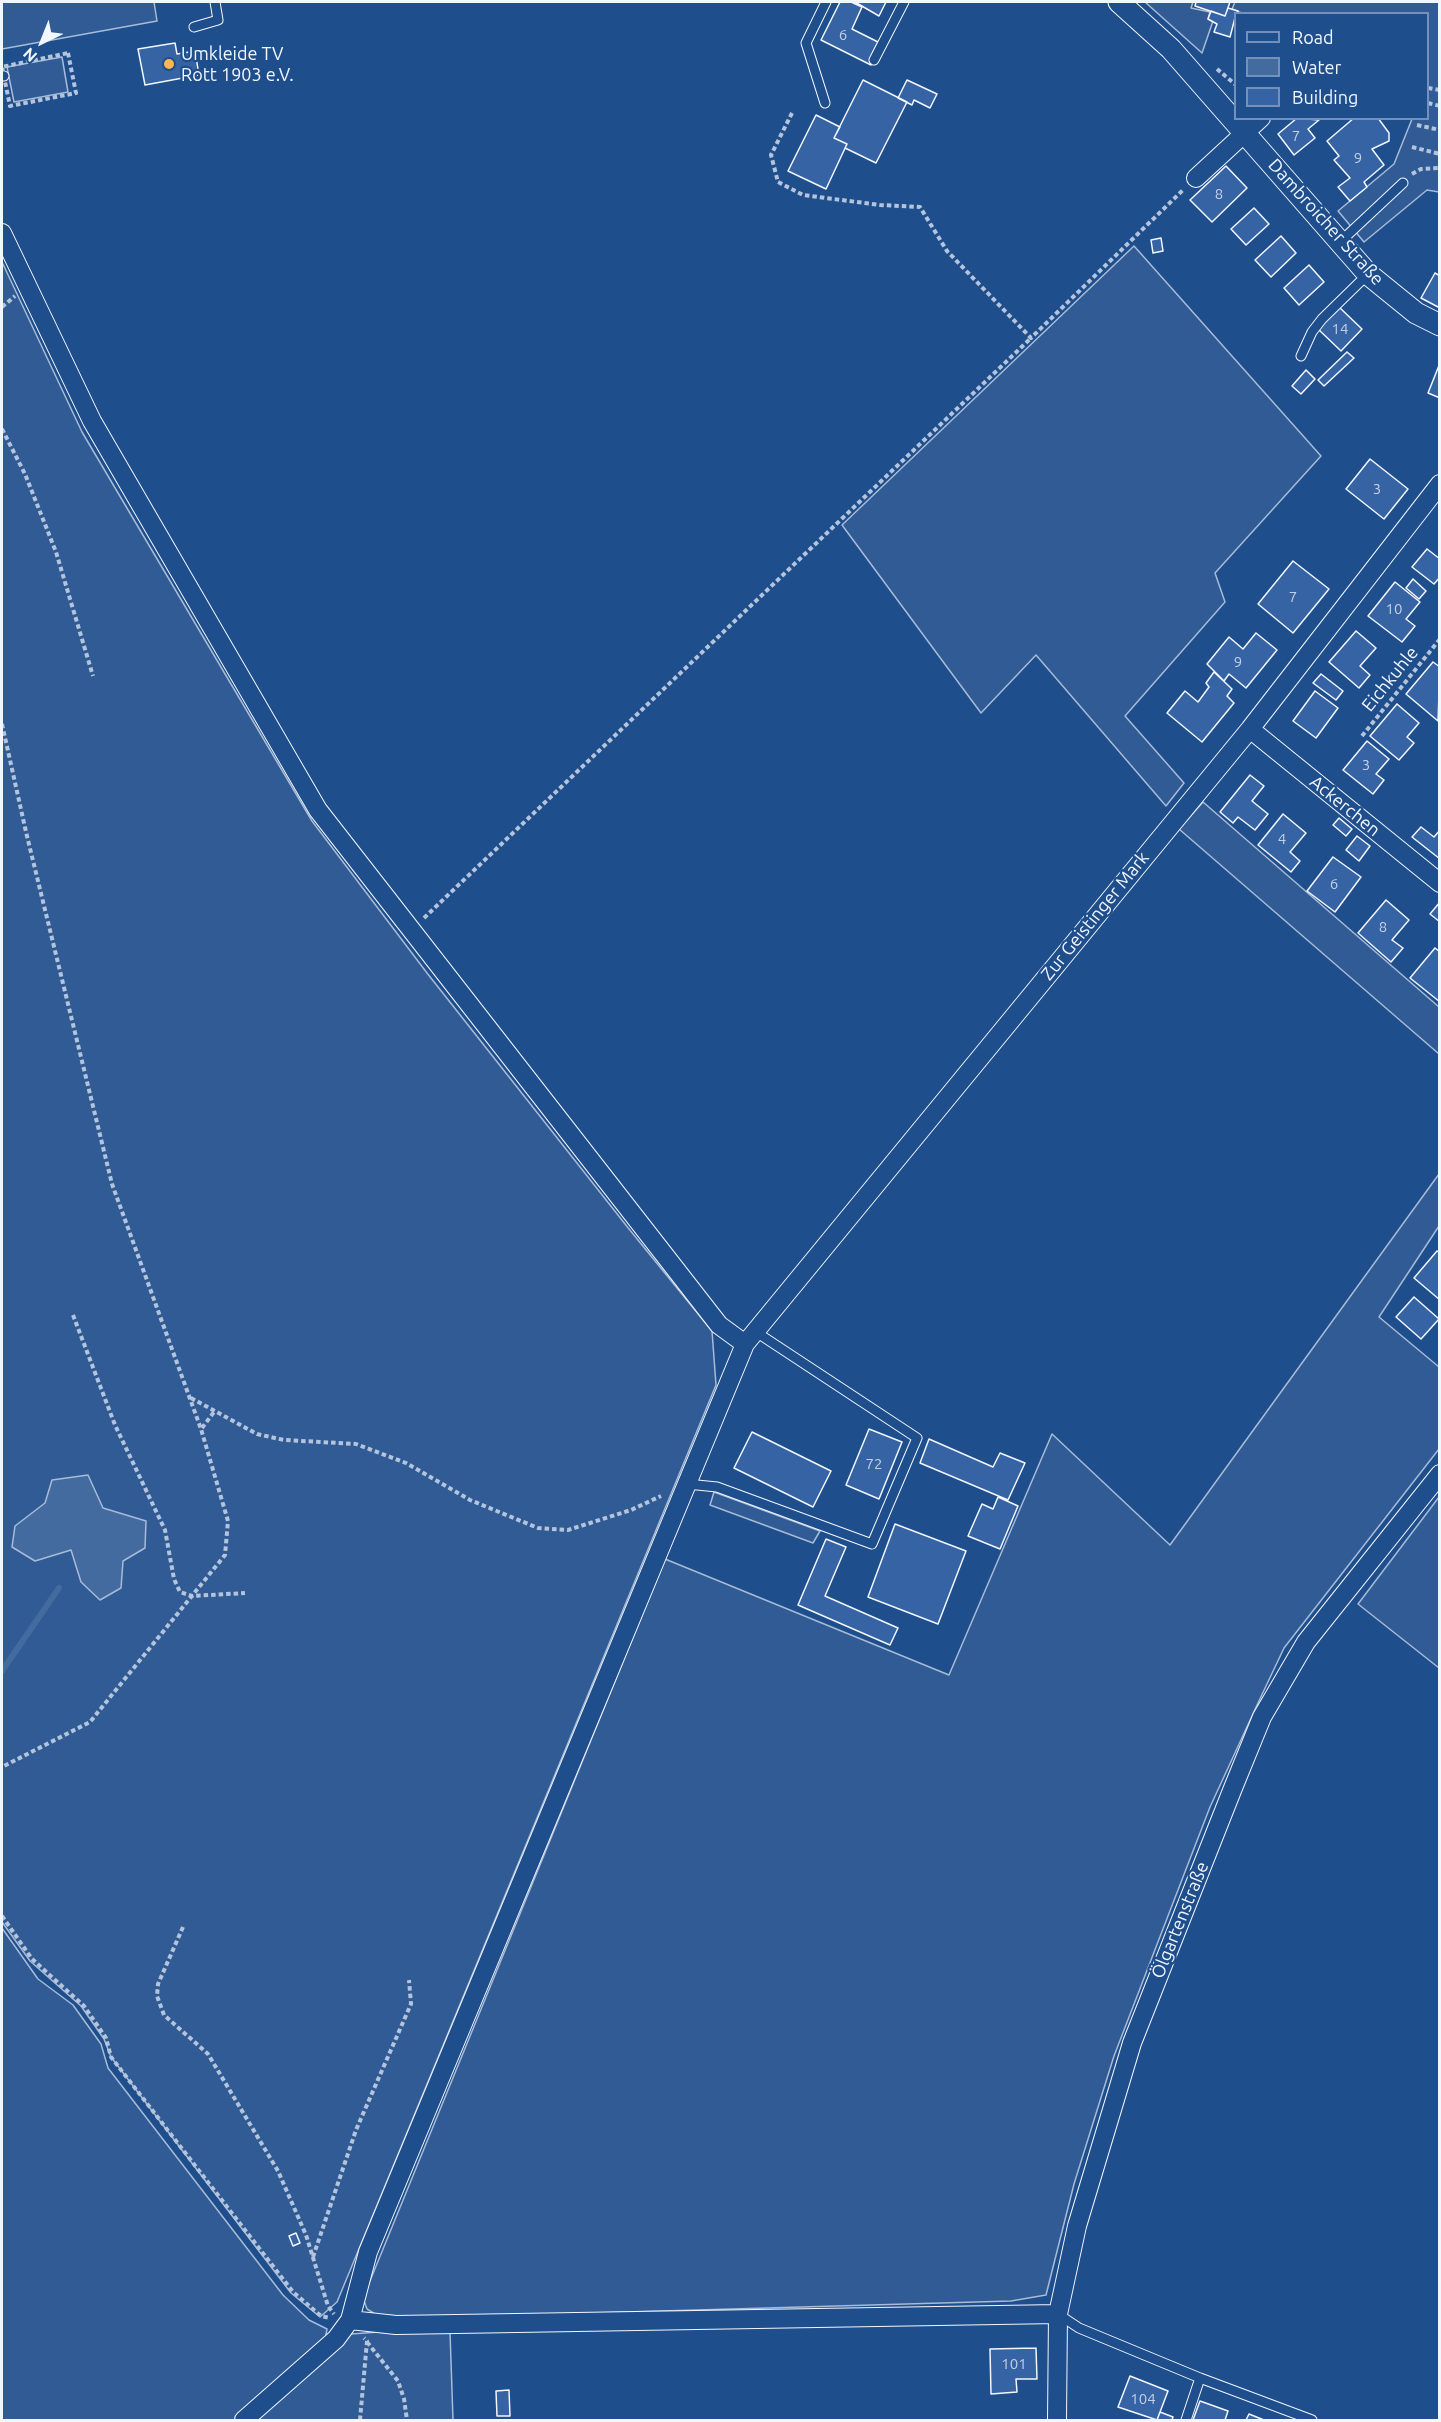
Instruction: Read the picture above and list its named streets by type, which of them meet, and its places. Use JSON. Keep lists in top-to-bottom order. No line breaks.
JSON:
{"streets":{"street":["Dambroicher Straße","Ackerchen","Zur Geistinger Mark","Ölgartenstraße"],"path":["Eichkuhle"]},"crossings":[["Ackerchen","Zur Geistinger Mark"]],"places":["Umkleide TV Rott 1903 e.V."],"house_numbers":["6","7","9","8","14","3","7","10","9","3","4","6","8","72","101","104"],"legend":["Road","Water","Building"],"north":"bottom left"}
